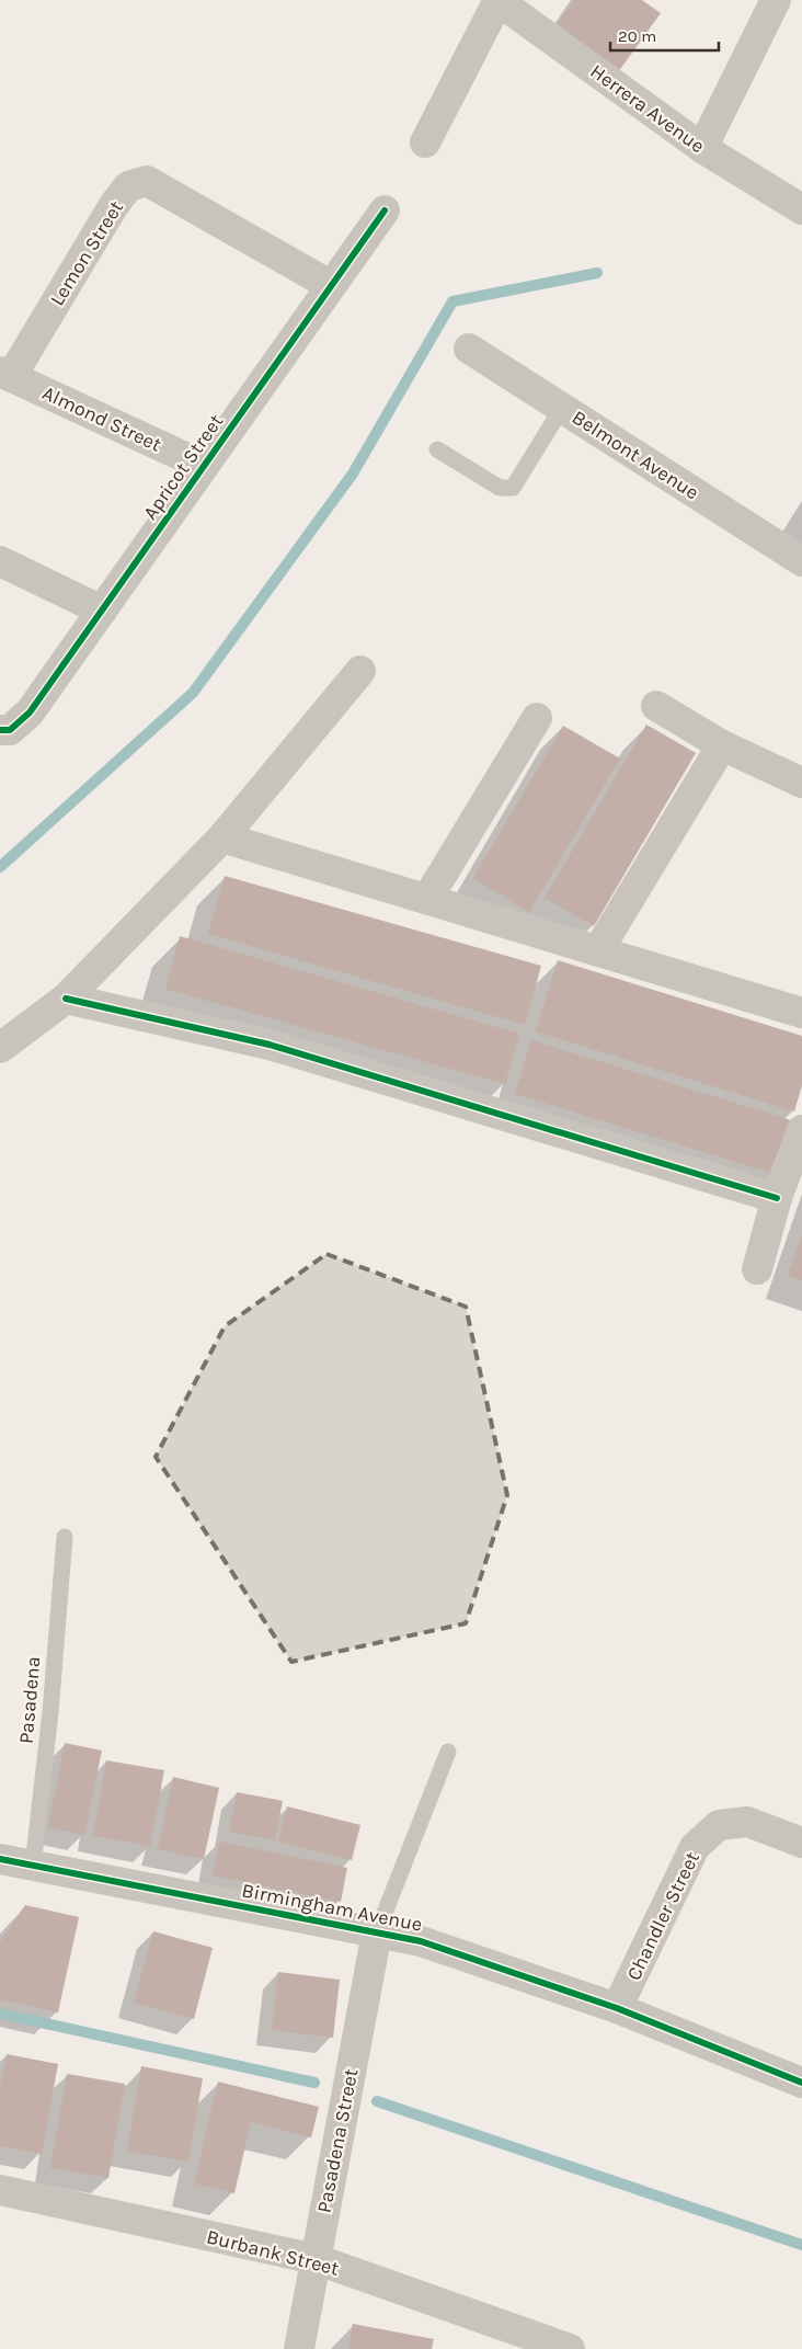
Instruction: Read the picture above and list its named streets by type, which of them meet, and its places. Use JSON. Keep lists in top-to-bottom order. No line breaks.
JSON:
{"streets":{"street":["Herrera Avenue","Lemon Street","Almond Street","Belmont Avenue","Apricot Street","Birmingham Avenue","Chandler Street","Pasadena Street","Burbank Street"],"lane":["Pasadena"]},"crossings":[["Lemon Street","Almond Street"],["Lemon Street","Apricot Street"],["Almond Street","Apricot Street"],["Pasadena","Birmingham Avenue"],["Birmingham Avenue","Chandler Street"],["Birmingham Avenue","Pasadena Street"],["Pasadena Street","Burbank Street"]],"scale_bar":"20 m"}
